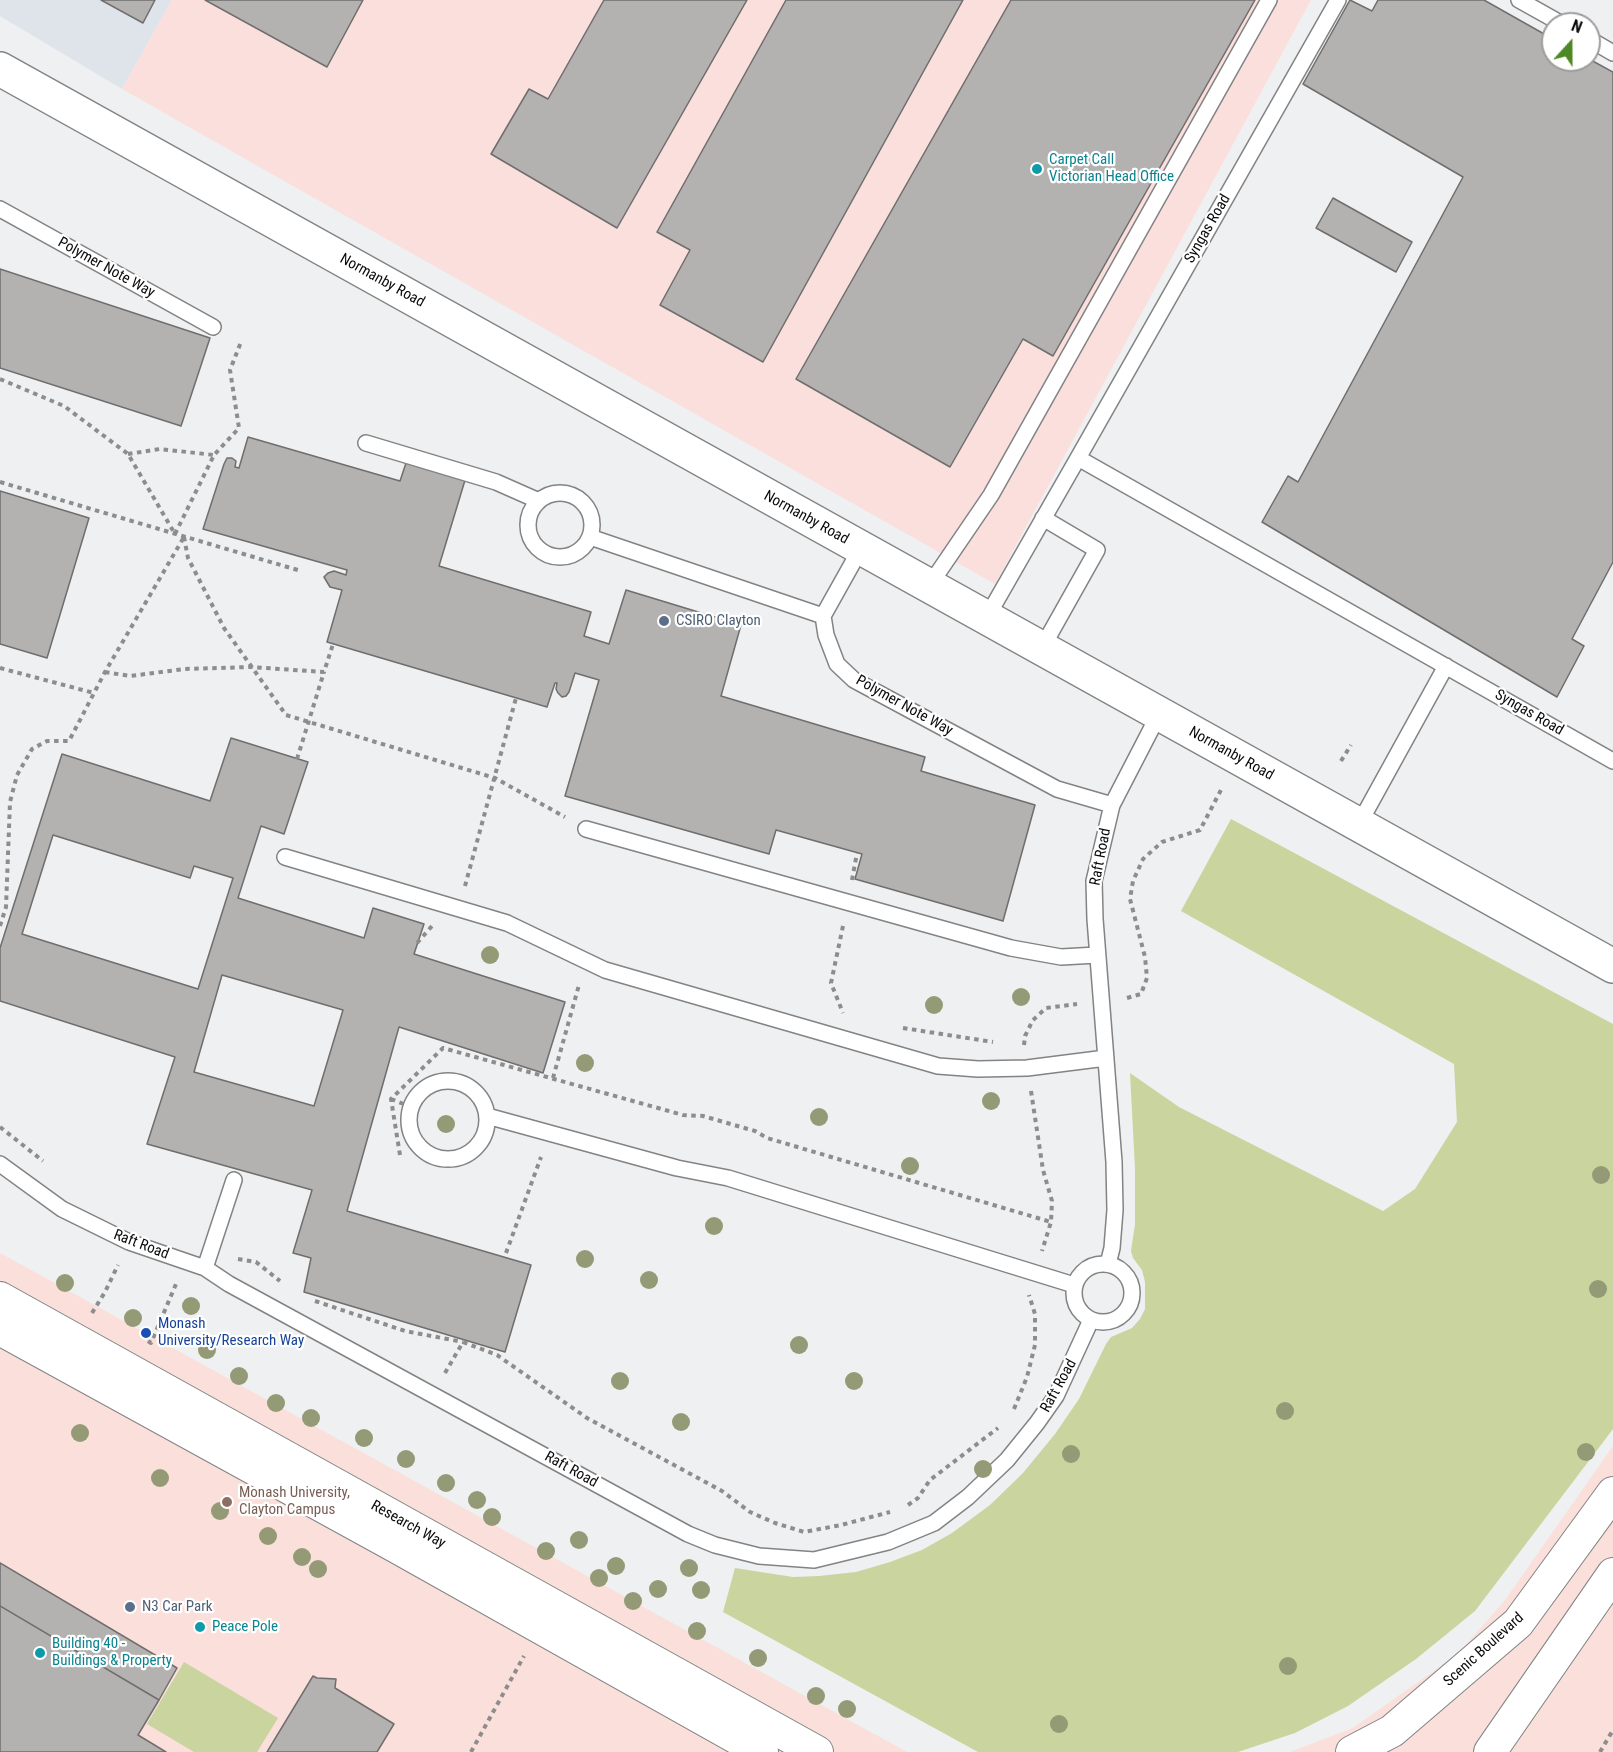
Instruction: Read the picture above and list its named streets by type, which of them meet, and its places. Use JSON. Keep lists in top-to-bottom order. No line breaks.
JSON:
{"streets":{"street":["Normanby Road","Research Way","Scenic Boulevard"],"lane":["Syngas Road","Polymer Note Way","Raft Road"]},"crossings":[["Syngas Road","Normanby Road"],["Polymer Note Way","Raft Road"],["Normanby Road","Raft Road"]],"places":["Carpet Call Victorian Head Office","CSIRO Clayton","Monash University/Research Way","Monash University, Clayton Campus","N3 Car Park","Peace Pole","Building 40 - Buildings & Property"],"north":"top"}
